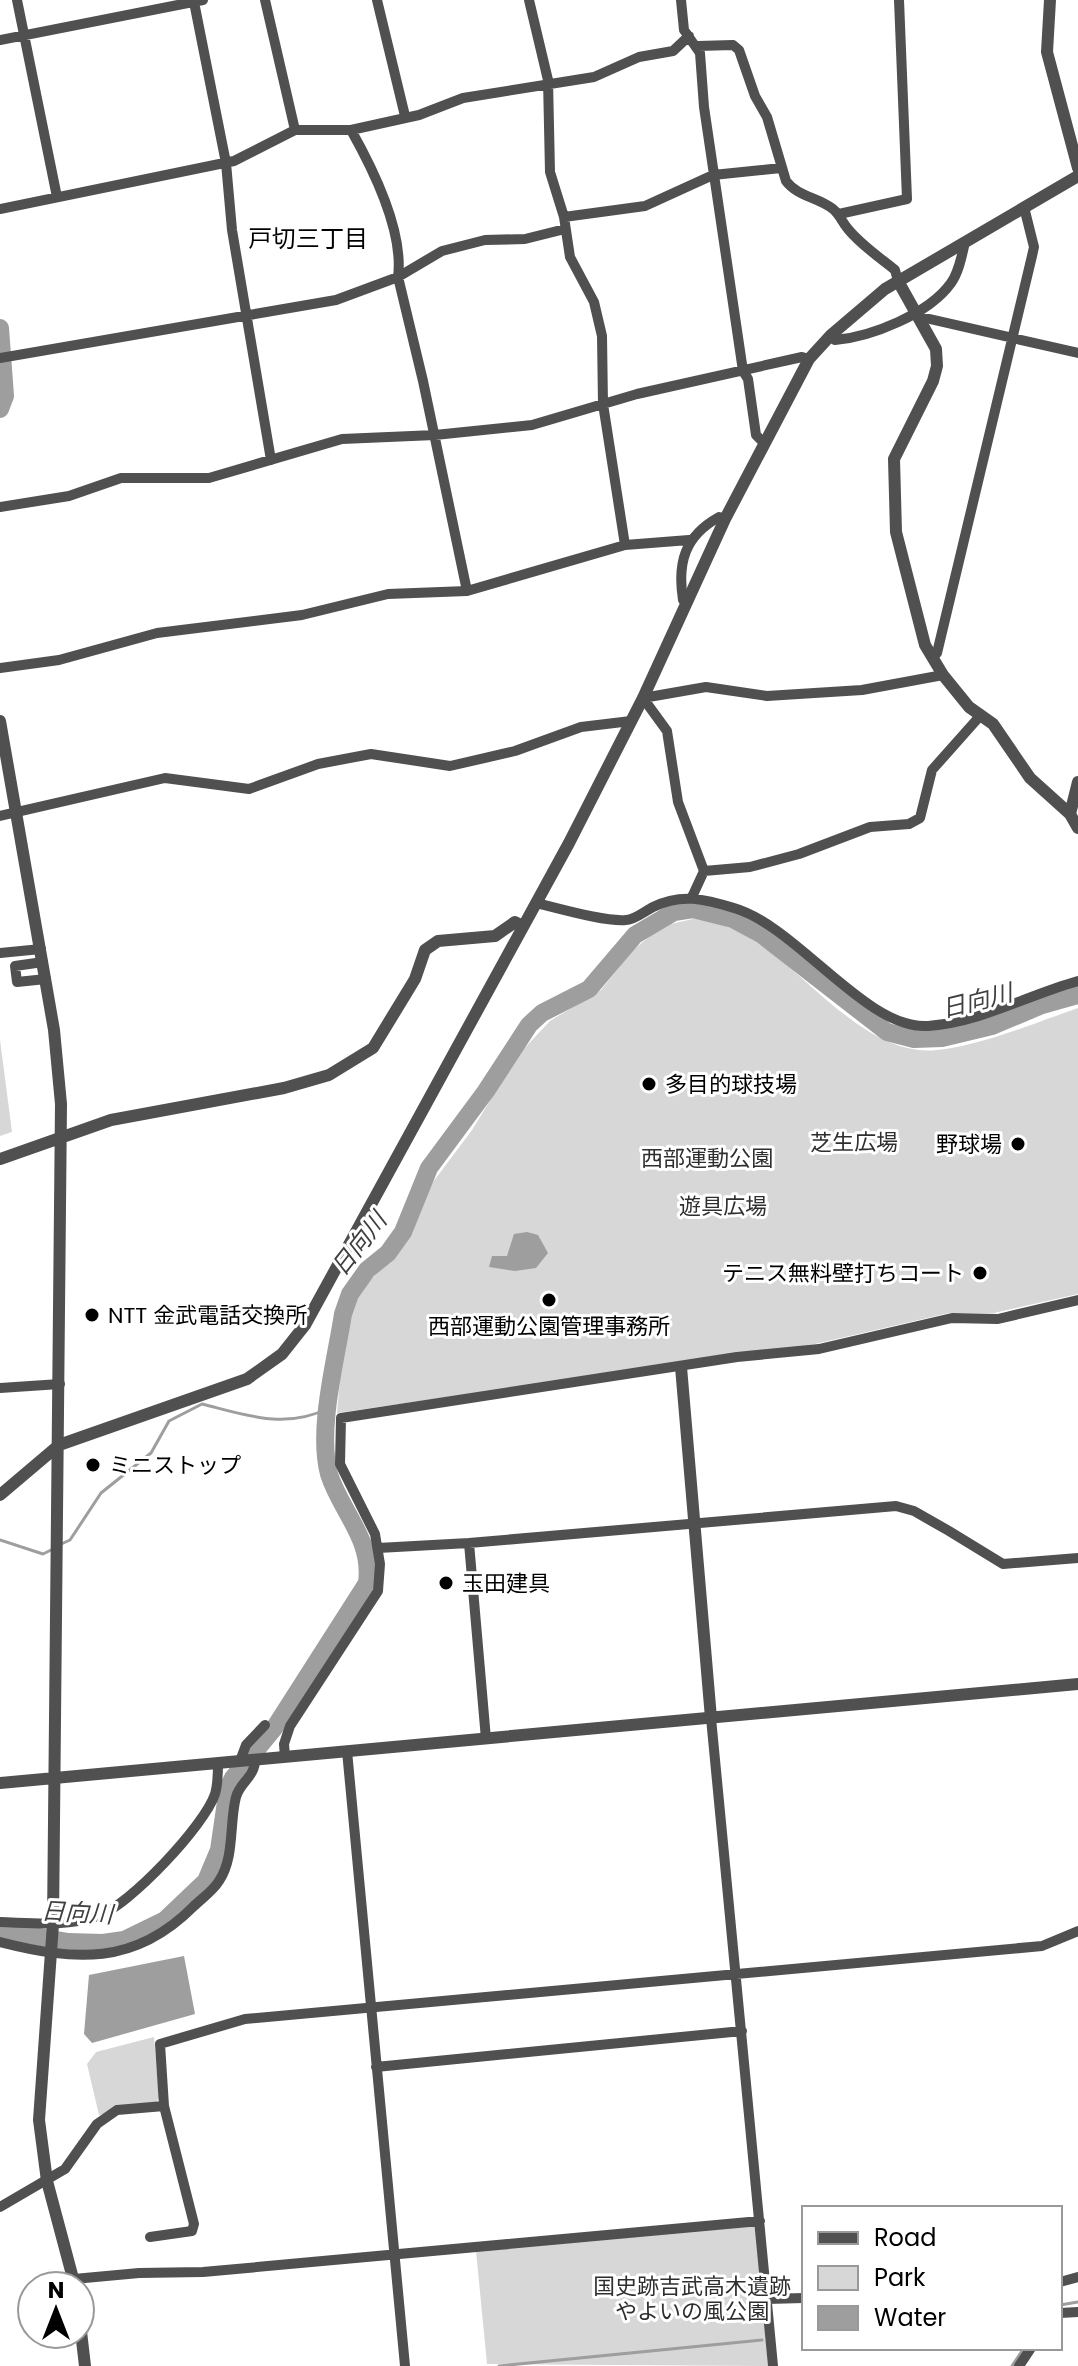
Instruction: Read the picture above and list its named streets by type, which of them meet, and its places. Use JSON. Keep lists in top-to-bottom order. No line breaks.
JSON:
{"districts":["戸切三丁目"],"water":["日向川"],"parks":["芝生広場","西部運動公園","遊具広場","国史跡吉武高木遺跡 やよいの風公園"],"places":["多目的球技場","野球場","テニス無料壁打ちコート","西部運動公園管理事務所","NTT 金武電話交換所","ミニストップ","玉田建具"],"legend":["Road","Park","Water"],"north":"top"}
